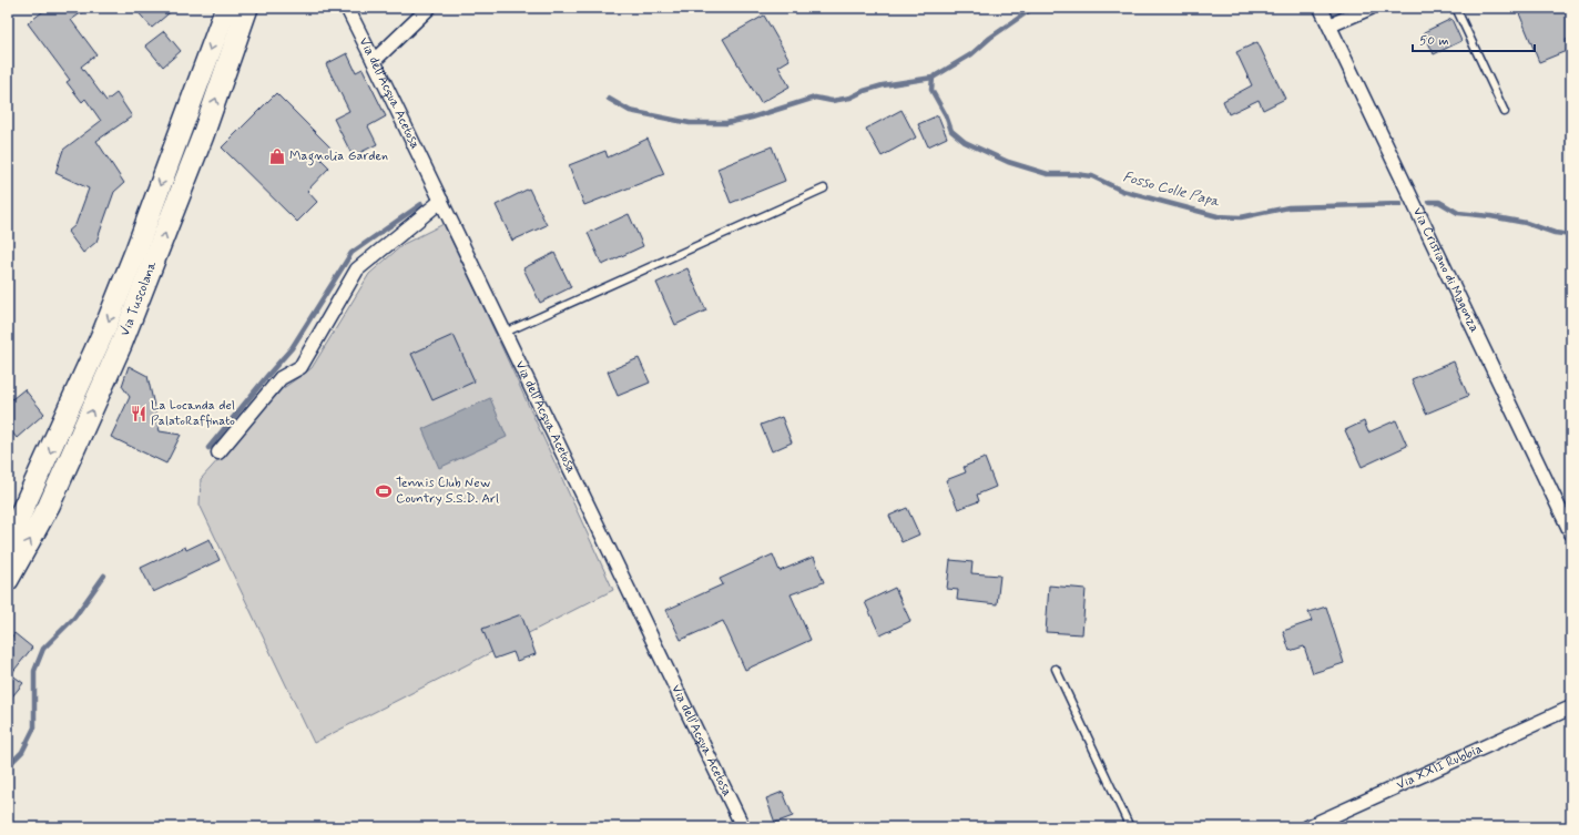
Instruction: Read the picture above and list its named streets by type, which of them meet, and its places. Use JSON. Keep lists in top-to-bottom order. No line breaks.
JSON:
{"streets":{"main road":["Via Tuscolana"],"street":["Via dell'Acqua Acetosa","Via Cristiano di Magonza","Via XXII Rubbia"]},"water":["Fosso Colle Papa"],"places":{"shop":["Magnolia Garden"],"restaurant":["La Locanda del PalatoRaffinato"],"sports":["Tennis Club New Country S.S.D. Arl"]},"scale_bar":"50 m"}
